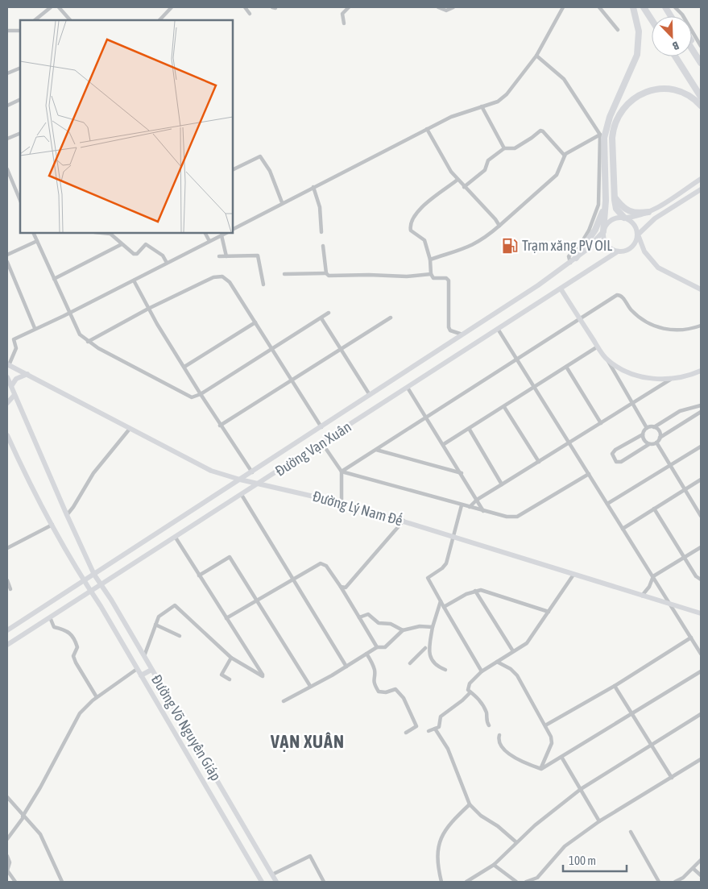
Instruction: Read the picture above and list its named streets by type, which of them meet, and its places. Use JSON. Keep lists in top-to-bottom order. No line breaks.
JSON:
{"streets":{"main road":["Đường Vạn Xuân","Đường Lý Nam Đế","Đường Võ Nguyên Giáp"]},"crossings":[["Đường Vạn Xuân","Đường Lý Nam Đế"],["Đường Vạn Xuân","Đường Võ Nguyên Giáp"]],"districts":["VẠN XUÂN"],"places":{"fuel station":["Trạm xăng PV OIL"]},"scale_bar":"100 m","north":"bottom right"}
